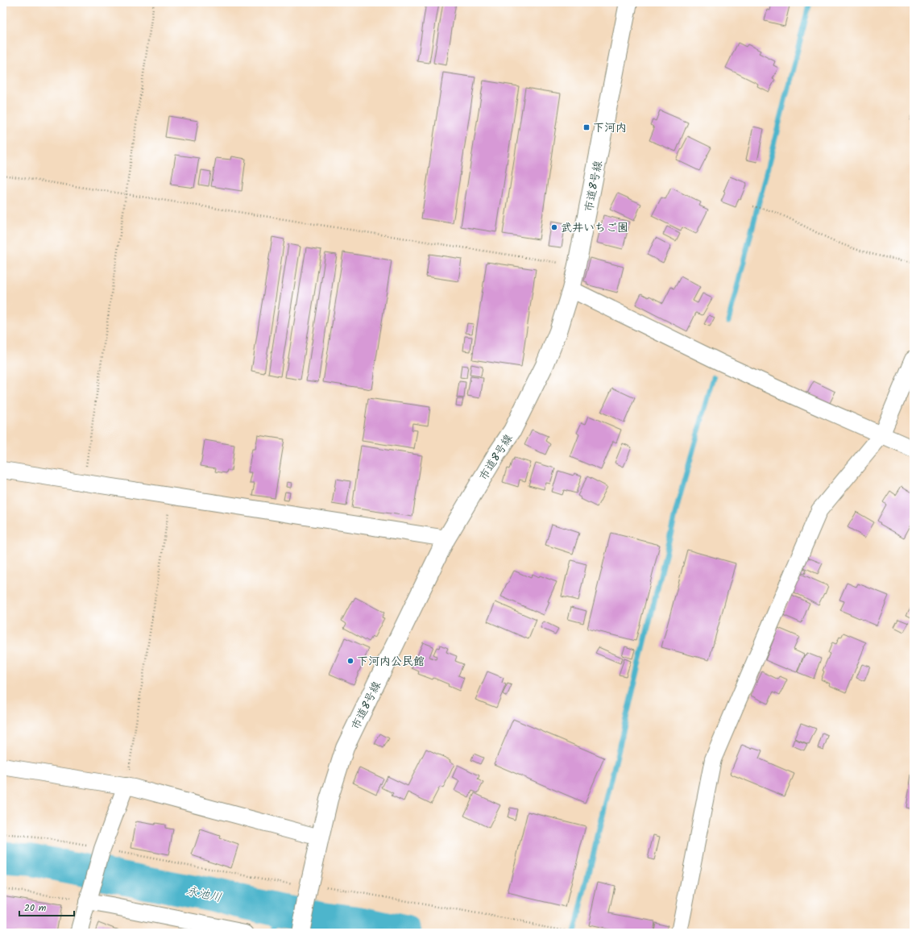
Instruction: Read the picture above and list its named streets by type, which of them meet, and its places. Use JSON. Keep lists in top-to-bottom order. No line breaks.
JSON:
{"streets":{"street":["市道8号線"]},"water":["永池川"],"places":{"transit":["下河内"],"other":["武井いちご園","下河内公民館"]},"scale_bar":"20 m"}
